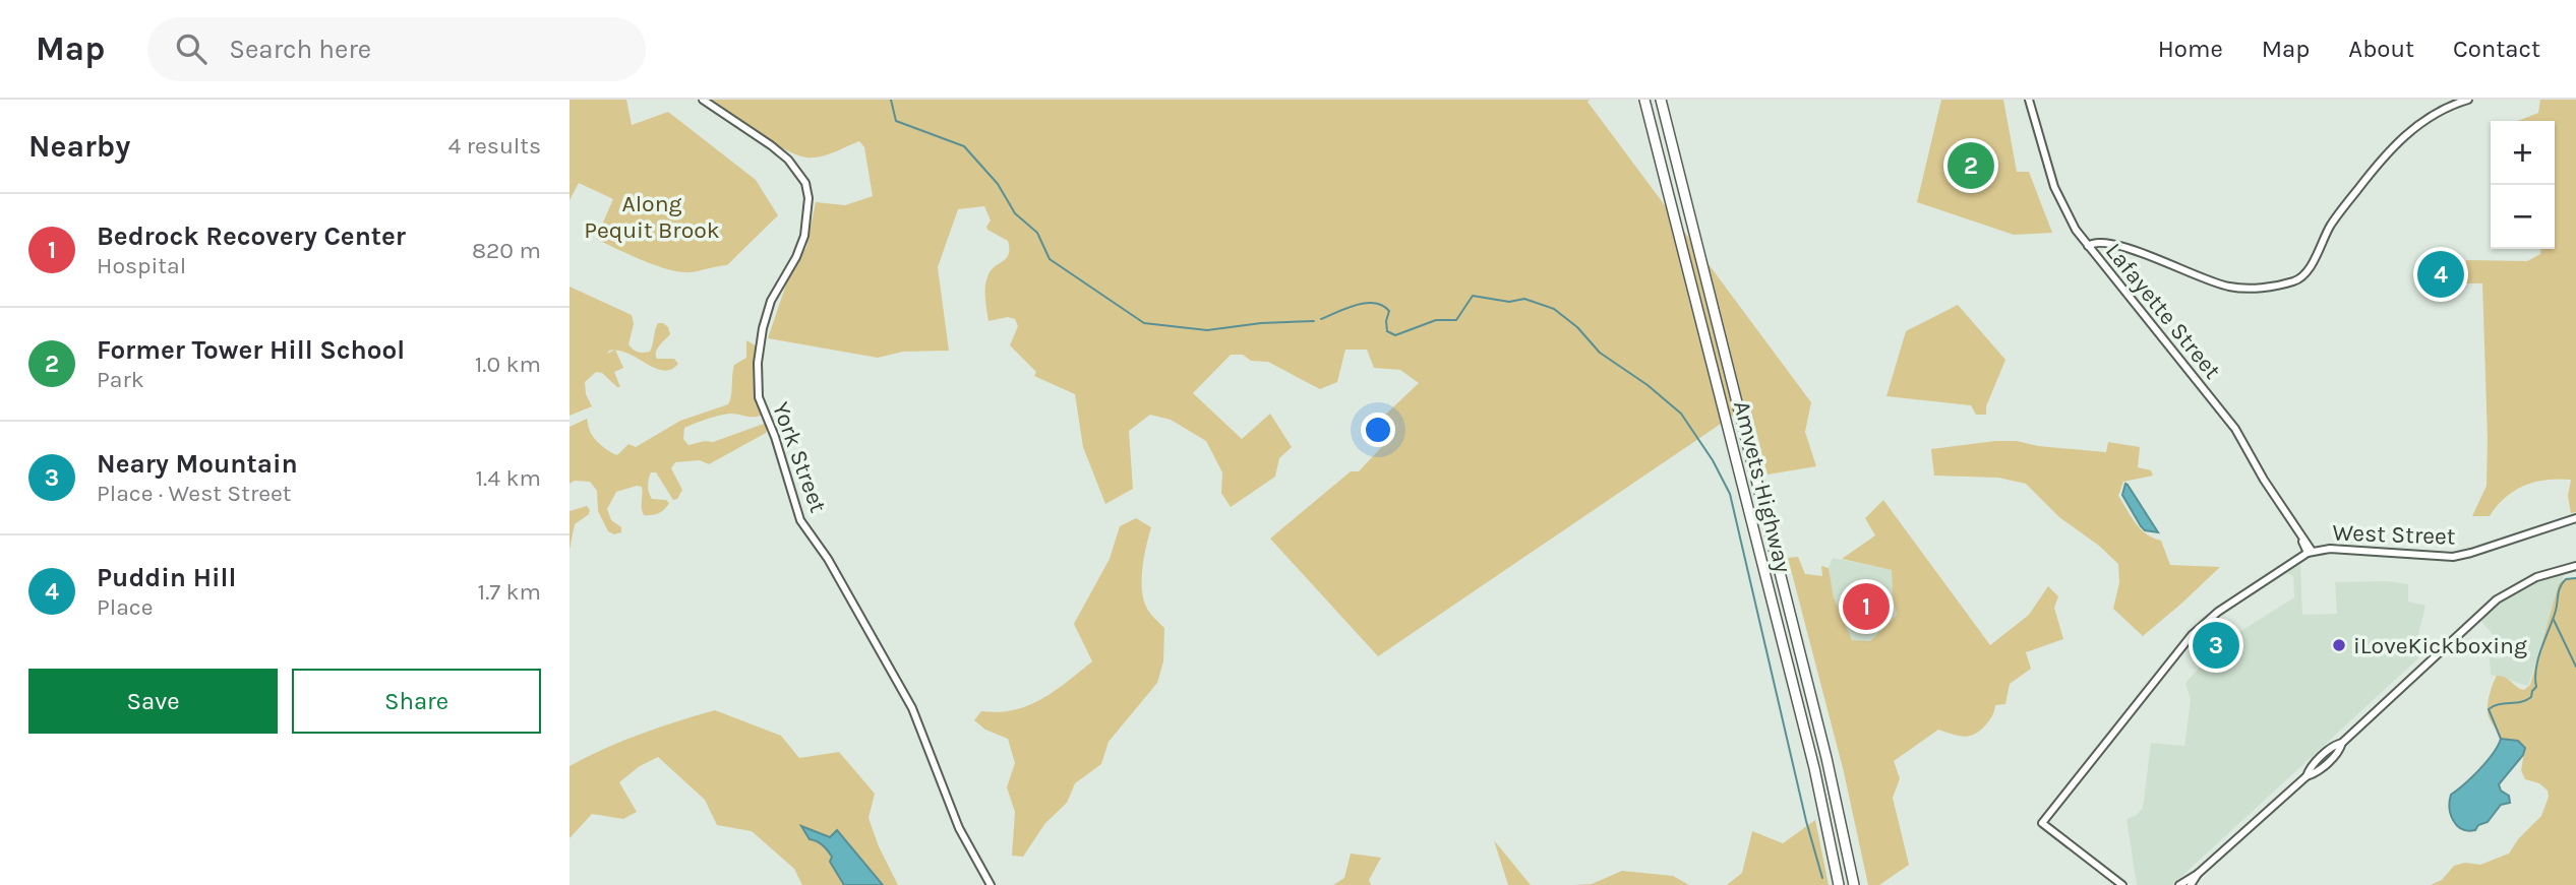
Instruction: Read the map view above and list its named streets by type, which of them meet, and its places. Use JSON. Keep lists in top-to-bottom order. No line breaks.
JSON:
{"streets":{"highway":["Amvets Highway"],"street":["Lafayette Street","York Street","West Street"]},"crossings":[["Lafayette Street","West Street"]],"parks":["Along Pequit Brook"],"places":["iLoveKickboxing"],"page":{"header":"Map","search":"Search here","nav":["Home","Map","About","Contact"],"heading":["Nearby","4 results"],"map_buttons":["+","−"],"pins":["2","4","1","3"],"list":[{"mark":"1","name":"Bedrock Recovery Center","note":"Hospital","value":"820 m"},{"mark":"2","name":"Former Tower Hill School","note":"Park","value":"1.0 km"},{"mark":"3","name":"Neary Mountain","note":"Place · West Street","value":"1.4 km"},{"mark":"4","name":"Puddin Hill","note":"Place","value":"1.7 km"}],"buttons":["Save","Share"]}}
